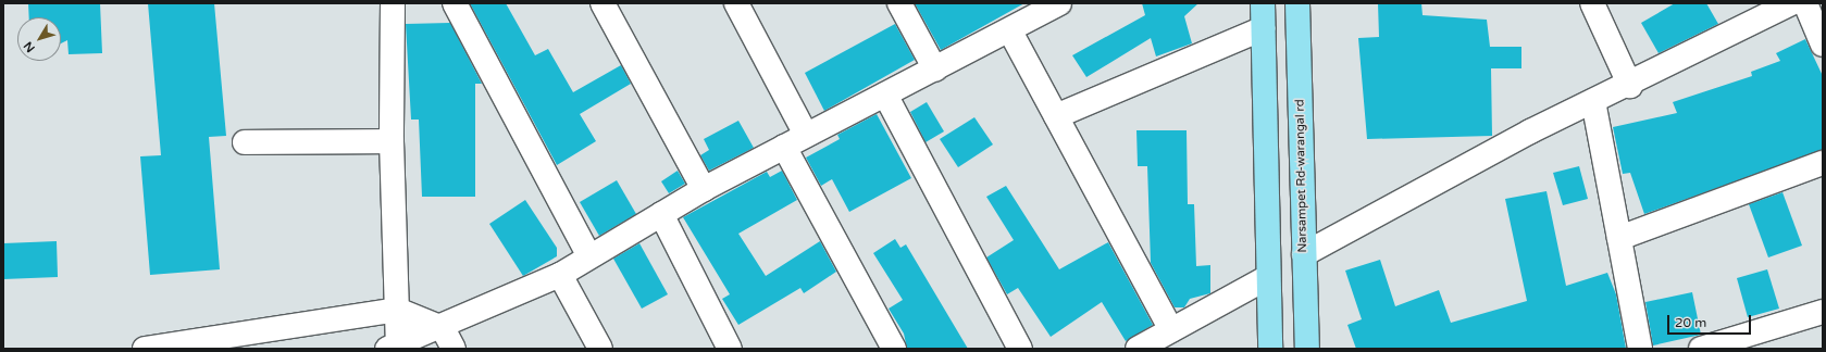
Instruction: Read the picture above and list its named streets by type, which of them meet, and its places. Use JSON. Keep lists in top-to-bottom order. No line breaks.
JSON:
{"streets":{"main road":["Narsampet Rd-warangal rd"]},"scale_bar":"20 m","north":"bottom left"}
